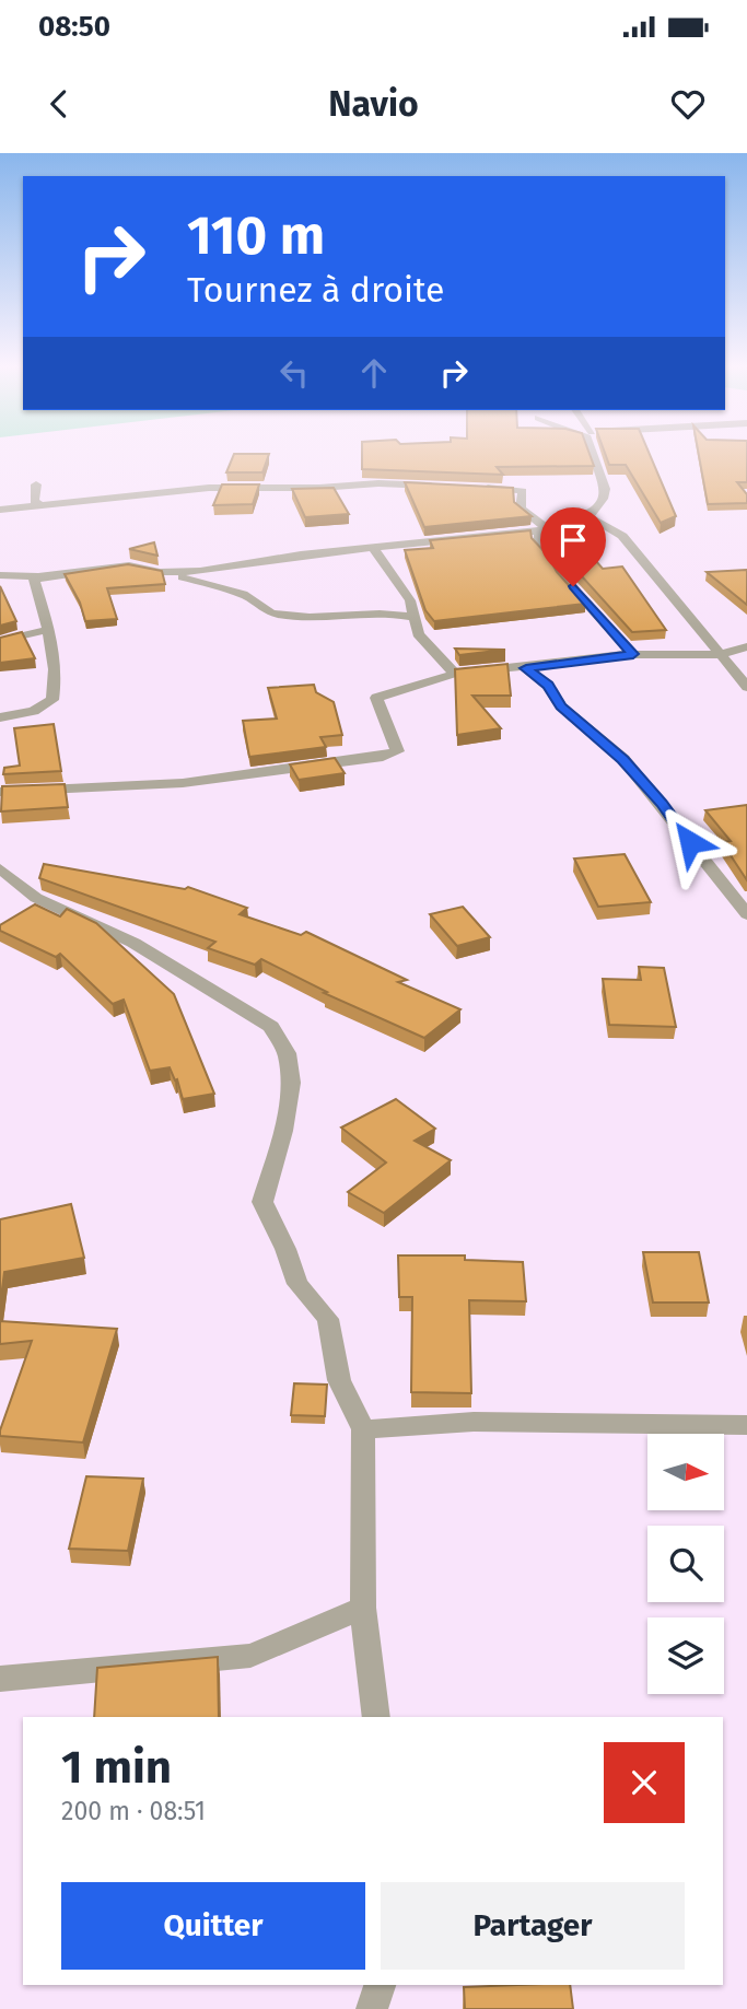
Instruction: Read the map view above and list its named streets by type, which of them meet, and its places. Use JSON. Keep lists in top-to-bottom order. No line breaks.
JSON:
{"north":"right","page":{"status":"08:50","header":"Navio","turn":["110 m","Tournez à droite"],"heading":["1 min","200 m · 08:51"],"buttons":["Quitter","Partager"]}}
